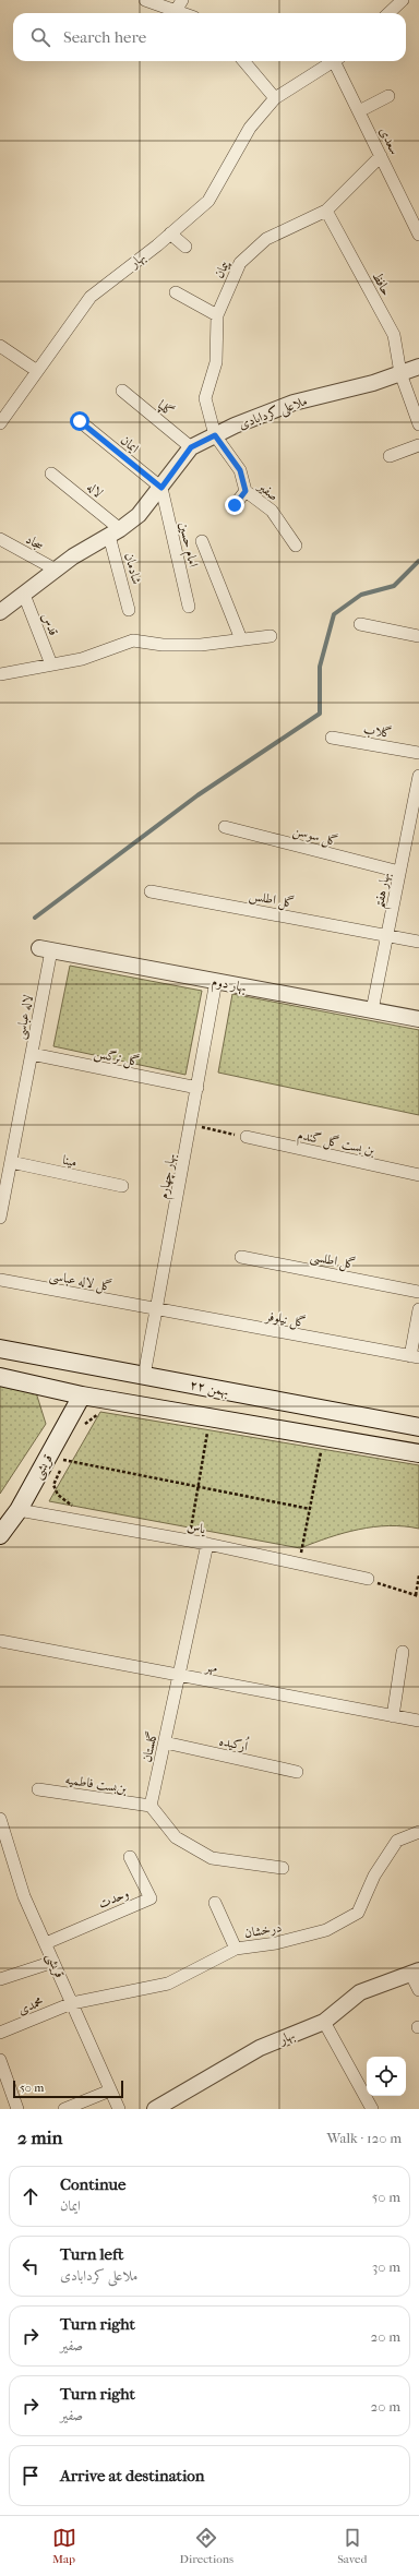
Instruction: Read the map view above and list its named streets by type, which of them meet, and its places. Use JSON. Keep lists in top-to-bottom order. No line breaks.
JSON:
{"streets":{"main road":["۲۲ بهمن","قریشی"],"street":["سعدی","بهار","پیمان","حافظ","گلپا","ملاعلی کردابادی","ایمان","لاله","صفیر","سجاد","امام حسین","شادمان","قدس","گلاب","گل سوسن","بهار هفتم","گل اطلس","بهار دوم","لاله عباسی","گل نرگس","بن بست گل گندم","مینا","بهار چهارم","گل اطلسی","گل لاله عباسی","گل نیلوفر","یاس","مهر","اُرکیده","گلستان","بن‌بست فاطمیه","وحدت","درخشان","محمدی"]},"crossings":[["سعدی","پیمان"],["پیمان","حافظ"],["پیمان","ملاعلی کردابادی"],["پیمان","صفیر"],["حافظ","ملاعلی کردابادی"],["گلپا","ملاعلی کردابادی"],["ملاعلی کردابادی","ایمان"],["ملاعلی کردابادی","لاله"],["ملاعلی کردابادی","صفیر"],["ملاعلی کردابادی","سجاد"],["ملاعلی کردابادی","امام حسین"],["ملاعلی کردابادی","شادمان"],["ملاعلی کردابادی","قدس"],["ایمان","امام حسین"],["لاله","شادمان"],["گل سوسن","بهار هفتم"],["بهار هفتم","گل اطلس"],["بهار هفتم","بهار دوم"],["بهار دوم","لاله عباسی"],["بهار دوم","بهار چهارم"],["لاله عباسی","گل نرگس"],["لاله عباسی","مینا"],["گل نرگس","بهار چهارم"],["بهار چهارم","گل لاله عباسی"],["بهار چهارم","گل نیلوفر"],["بهار چهارم","۲۲ بهمن"],["گل لاله عباسی","گل نیلوفر"],["قریشی","یاس"],["قریشی","وحدت"],["قریشی","درخشان"],["قریشی","محمدی"],["یاس","گلستان"],["مهر","گلستان"],["اُرکیده","گلستان"],["گلستان","بن‌بست فاطمیه"],["درخشان","محمدی"]],"scale_bar":"50 m","page":{"search":"Search here","scale":"50 m","heading":["2 min","Walk · 120 m"],"list":[["Continue","ایمان","50 m"],["Turn left","ملاعلی کردابادی","30 m"],["Turn right","صفیر","20 m"],["Turn right","صفیر","20 m"],"Arrive at destination"],"nav":["Map","Directions","Saved"]}}
